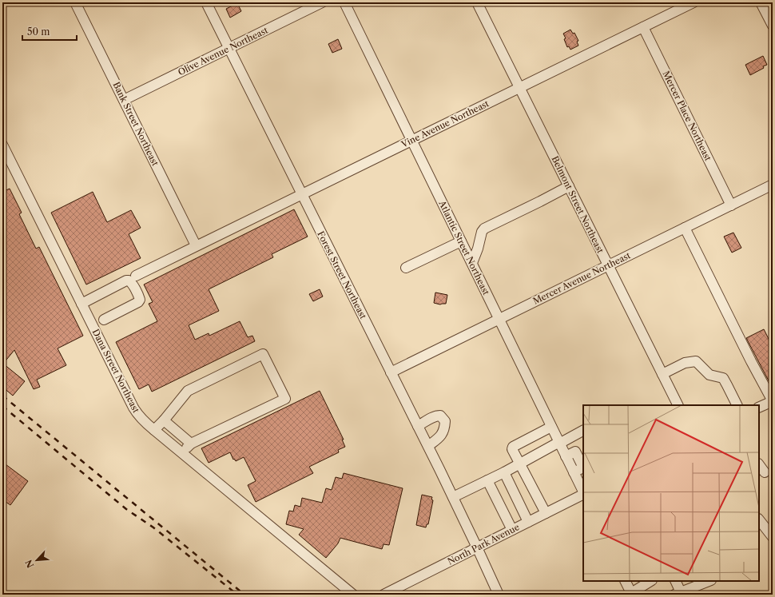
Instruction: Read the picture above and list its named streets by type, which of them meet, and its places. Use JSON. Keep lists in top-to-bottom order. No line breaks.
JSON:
{"streets":{"street":["Olive Avenue Northeast","Mercer Place Northeast","Bank Street Northeast","Vine Avenue Northeast","Belmont Street Northeast","Atlantic Street Northeast","Forest Street Northeast","Mercer Avenue Northeast","Dana Street Northeast","North Park Avenue"]},"crossings":[["Olive Avenue Northeast","Bank Street Northeast"],["Olive Avenue Northeast","Forest Street Northeast"],["Mercer Place Northeast","Vine Avenue Northeast"],["Mercer Place Northeast","Mercer Avenue Northeast"],["Bank Street Northeast","Vine Avenue Northeast"],["Vine Avenue Northeast","Belmont Street Northeast"],["Vine Avenue Northeast","Atlantic Street Northeast"],["Vine Avenue Northeast","Forest Street Northeast"],["Belmont Street Northeast","Mercer Avenue Northeast"],["Atlantic Street Northeast","Mercer Avenue Northeast"],["Forest Street Northeast","Mercer Avenue Northeast"],["Forest Street Northeast","North Park Avenue"]],"scale_bar":"50 m","north":"bottom left"}
